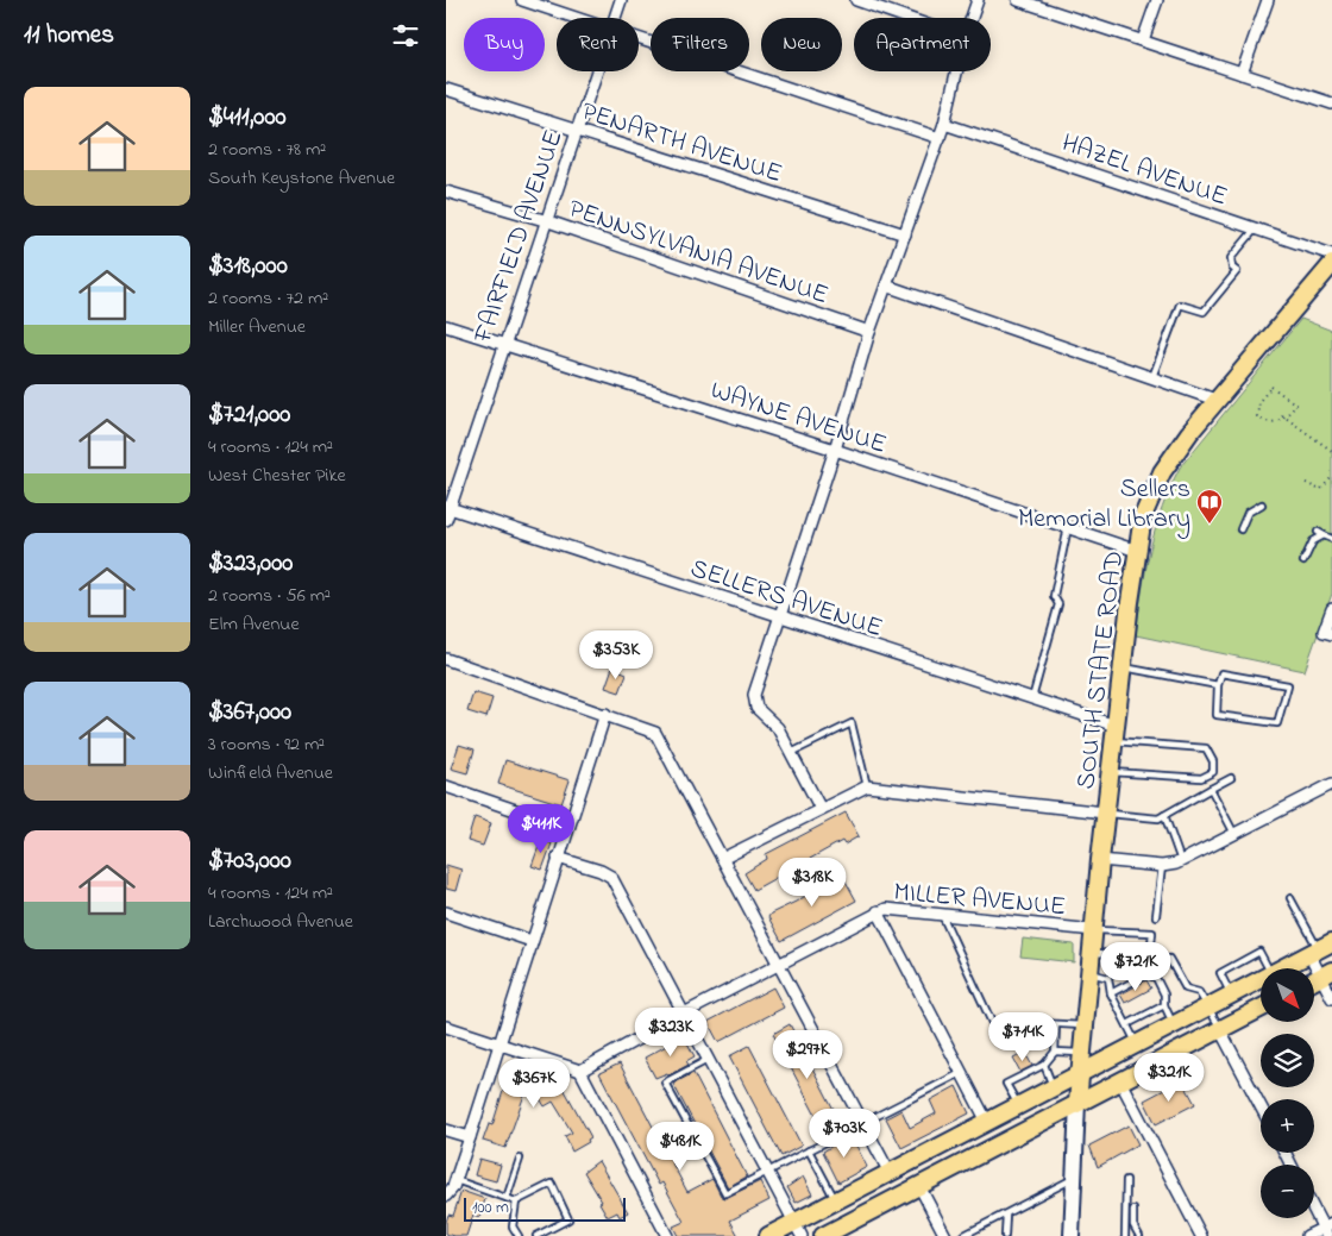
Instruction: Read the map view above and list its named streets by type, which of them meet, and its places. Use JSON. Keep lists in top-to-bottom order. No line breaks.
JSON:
{"streets":{"main road":["SOUTH STATE ROAD"],"street":["PENARTH AVENUE","HAZEL AVENUE","FAIRFIELD AVENUE","PENNSYLVANIA AVENUE","WAYNE AVENUE","SELLERS AVENUE","MILLER AVENUE"]},"crossings":[["PENARTH AVENUE","FAIRFIELD AVENUE"],["FAIRFIELD AVENUE","PENNSYLVANIA AVENUE"],["FAIRFIELD AVENUE","WAYNE AVENUE"],["FAIRFIELD AVENUE","SELLERS AVENUE"],["WAYNE AVENUE","SOUTH STATE ROAD"],["SELLERS AVENUE","SOUTH STATE ROAD"],["SOUTH STATE ROAD","MILLER AVENUE"]],"places":{"library":["Sellers Memorial Library"]},"scale_bar":"100 m","north":"bottom right","page":{"heading":"11 homes","chip":["Buy","Rent","Filters","New","Apartment"],"list":[{"name":"$411,000","note":"2 rooms · 78 m² · South Keystone Avenue"},{"name":"$318,000","note":"2 rooms · 72 m² · Miller Avenue"},{"name":"$721,000","note":"4 rooms · 124 m² · West Chester Pike"},{"name":"$323,000","note":"2 rooms · 56 m² · Elm Avenue"},{"name":"$367,000","note":"3 rooms · 92 m² · Winfield Avenue"},{"name":"$703,000","note":"4 rooms · 124 m² · Larchwood Avenue"}],"price":["$353K","$411K","$318K","$721K","$323K","$714K","$297K","$321K","$367K","$703K","$481K"],"map_buttons":["+","−"],"scale":"100 m"}}
